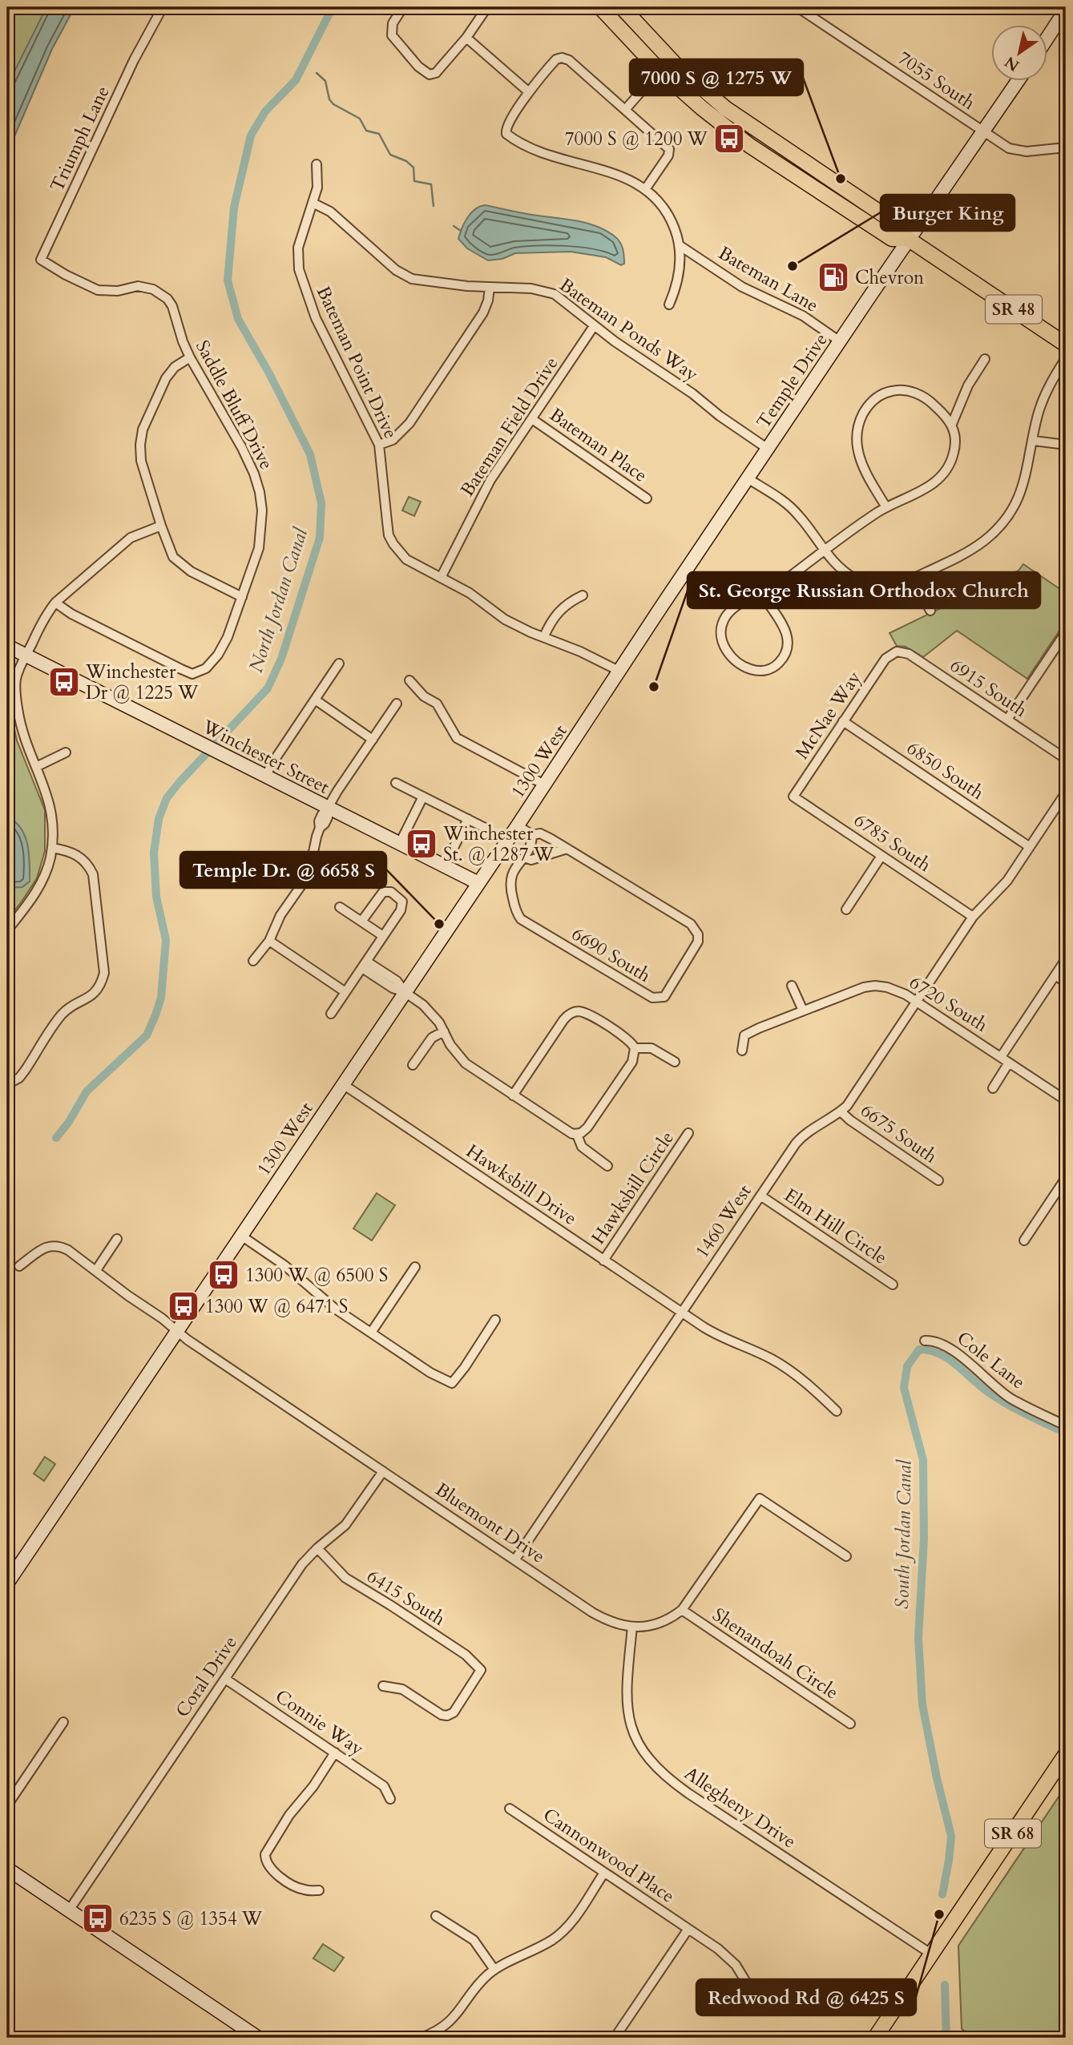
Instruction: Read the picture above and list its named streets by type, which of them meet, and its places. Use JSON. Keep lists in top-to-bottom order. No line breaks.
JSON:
{"streets":{"main road":["SR 48","SR 68"],"street":["7055 South","Triumph Lane","Bateman Lane","Bateman Ponds Way","Bateman Point Drive","Temple Drive","Saddle Bluff Drive","Bateman Field Drive","Bateman Place","6915 South","McNae Way","Winchester Street","1300 West","6850 South","6785 South","6690 South","6720 South","6675 South","Hawksbill Drive","Hawksbill Circle","1460 West","Elm Hill Circle","Cole Lane","Bluemont Drive","6415 South","Shenandoah Circle","Coral Drive","Connie Way","Allegheny Drive","Cannonwood Place"]},"crossings":[["7055 South","Temple Drive"],["Triumph Lane","Saddle Bluff Drive"],["Bateman Lane","Temple Drive"],["SR 48","Temple Drive"],["Bateman Ponds Way","Bateman Point Drive"],["Bateman Ponds Way","Temple Drive"],["Bateman Ponds Way","Bateman Field Drive"],["Bateman Point Drive","Temple Drive"],["Bateman Point Drive","Bateman Field Drive"],["Temple Drive","1300 West"],["Bateman Field Drive","Bateman Place"],["6915 South","McNae Way"],["McNae Way","6850 South"],["McNae Way","6785 South"],["Winchester Street","1300 West"],["1300 West","6690 South"],["1300 West","Hawksbill Drive"],["1300 West","Bluemont Drive"],["6850 South","1460 West"],["6785 South","1460 West"],["6720 South","1460 West"],["6675 South","1460 West"],["Hawksbill Drive","Hawksbill Circle"],["Hawksbill Drive","1460 West"],["1460 West","Elm Hill Circle"],["1460 West","Bluemont Drive"],["Bluemont Drive","Shenandoah Circle"],["Bluemont Drive","Coral Drive"],["Bluemont Drive","Allegheny Drive"],["6415 South","Coral Drive"],["Coral Drive","Connie Way"],["Allegheny Drive","SR 68"]],"water":["North Jordan Canal","South Jordan Canal"],"places":{"bus stop":["7000 S @ 1200 W","Winchester Dr @ 1225 W","Winchester St. @ 1287 W","1300 W @ 6500 S","1300 W @ 6471 S","6235 S @ 1354 W"],"other":["7000 S @ 1275 W","Burger King","St. George Russian Orthodox Church","Temple Dr. @ 6658 S","Redwood Rd @ 6425 S"],"fuel station":["Chevron"]},"north":"bottom left"}
